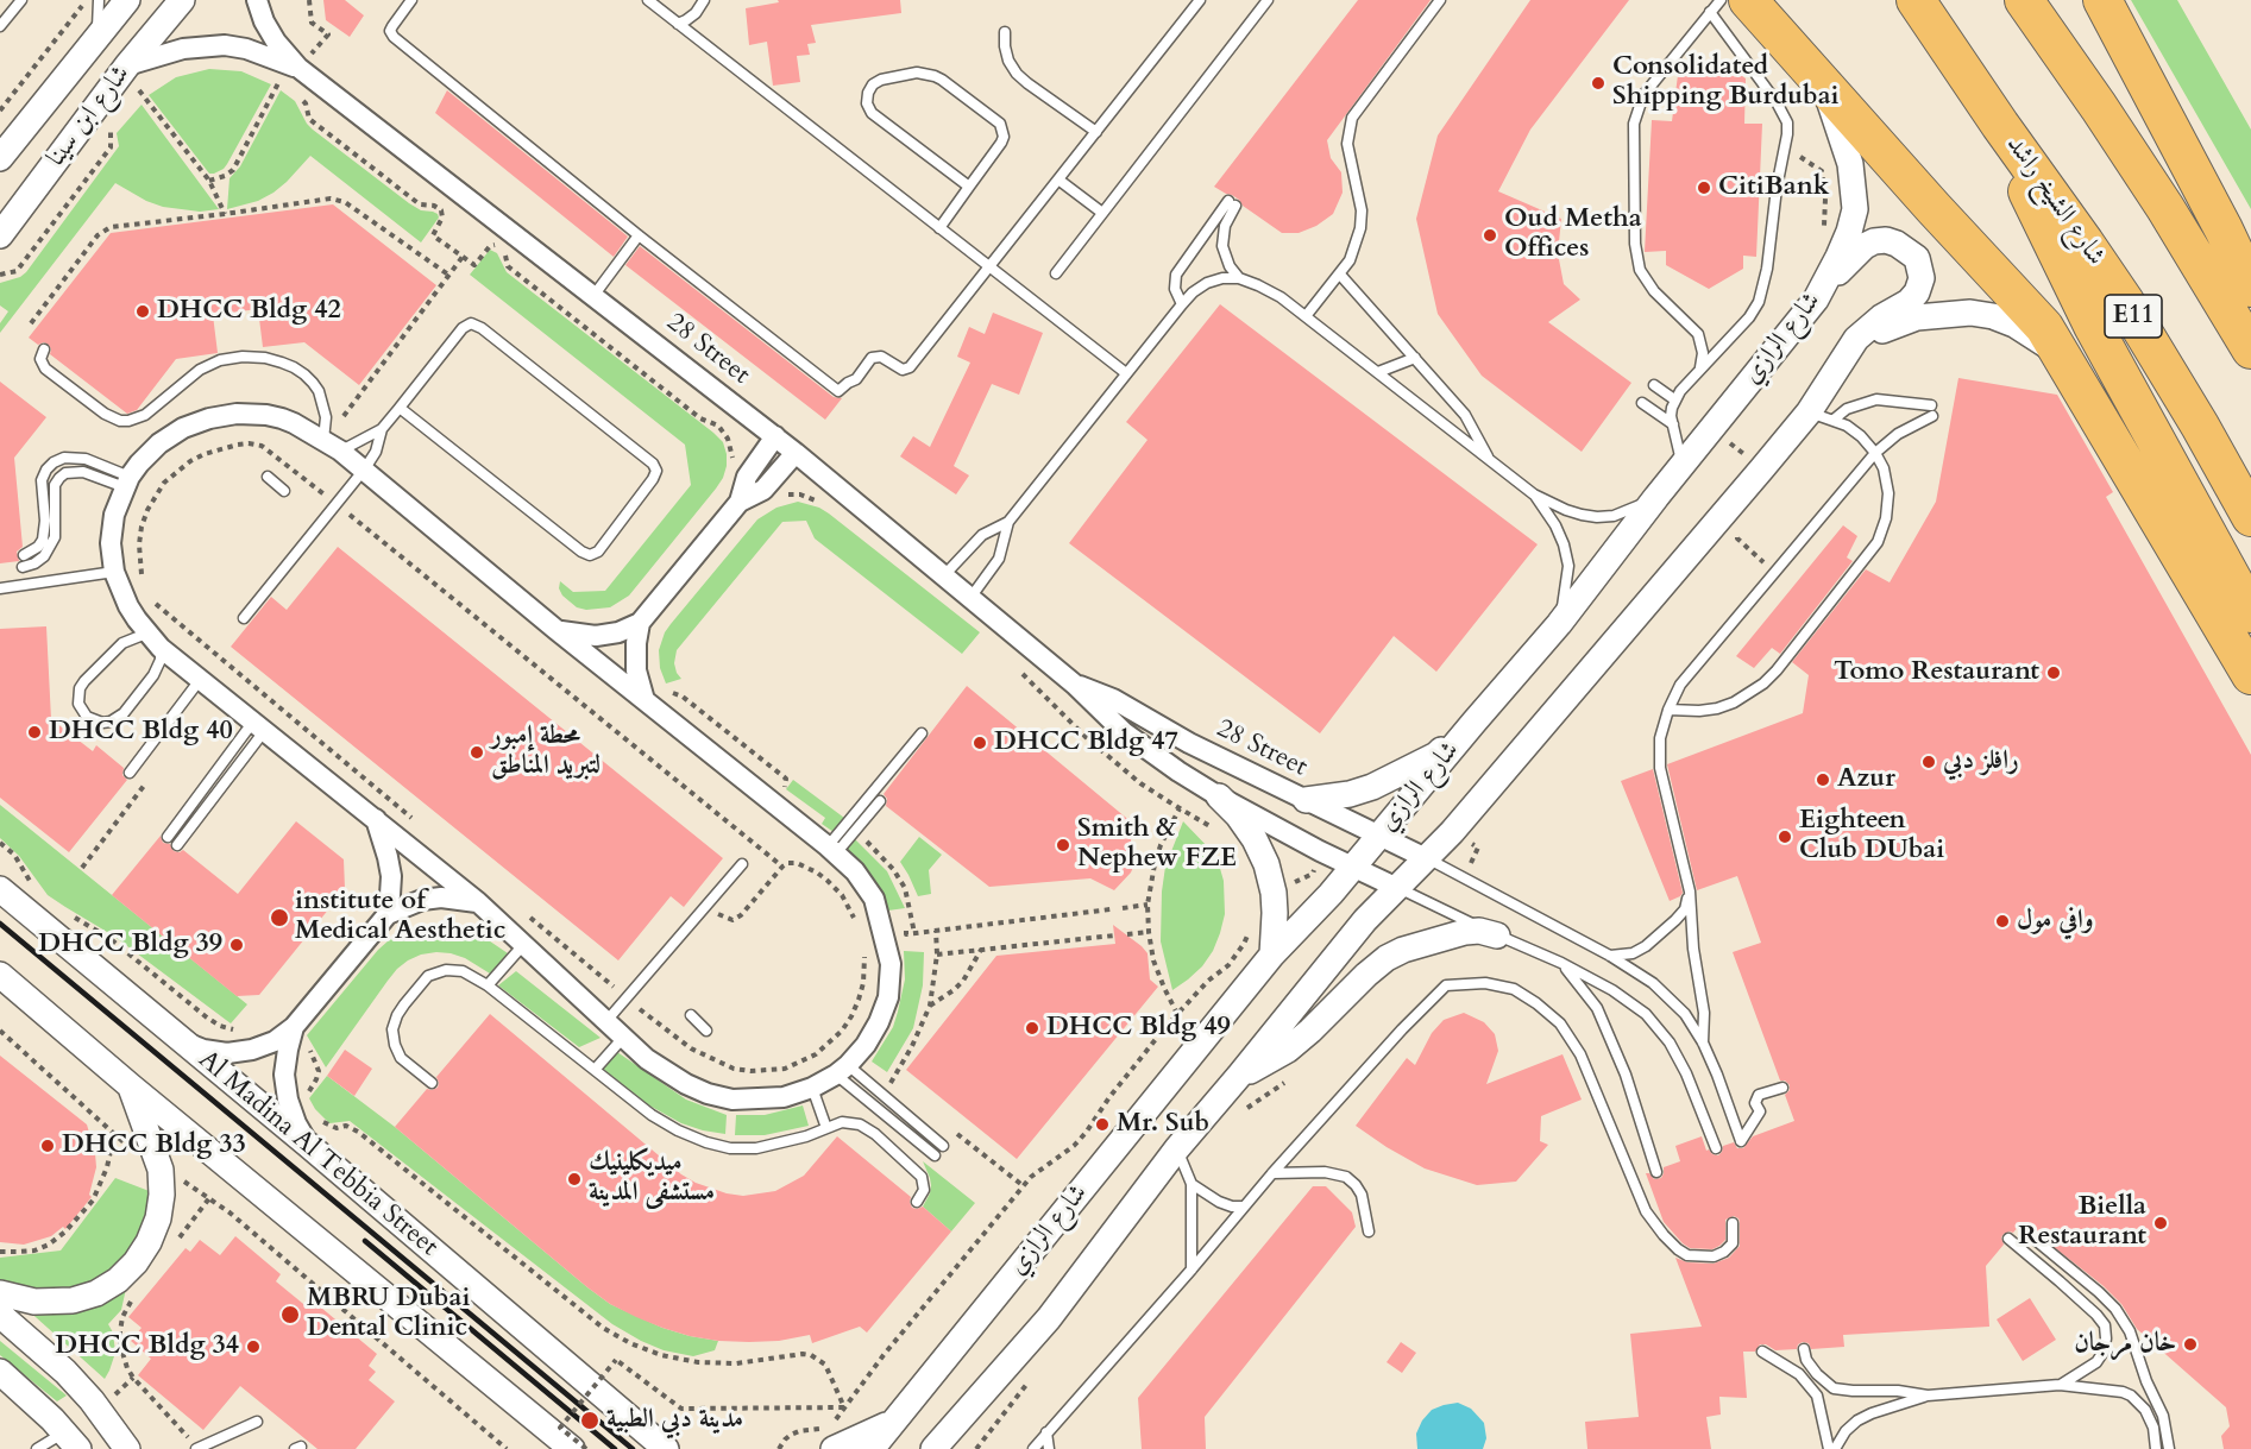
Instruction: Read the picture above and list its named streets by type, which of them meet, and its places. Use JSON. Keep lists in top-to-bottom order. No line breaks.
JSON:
{"streets":{"highway":["شارع الشيخ راشد","E11"],"street":["شارع ابن سينا","شارع الرازي","28 Street","Al Madina Al Tebbia Street"]},"crossings":[["شارع الرازي","28 Street"]],"places":["Consolidated Shipping Burdubai","CitiBank","Oud Metha Offices","DHCC Bldg 42","Tomo Restaurant","DHCC Bldg 40","DHCC Bldg 47","محطة إمبور لتبريد المناطق","رافلز دبي","Azur","Eighteen Club DUbai","Smith & Nephew FZE","institute of Medical Aesthetic","وافي مول","DHCC Bldg 39","DHCC Bldg 49","Mr. Sub","DHCC Bldg 33","ميديكلينيك مستشفى المدينة","Biella Restaurant","MBRU Dubai Dental Clinic","خان مرجان","DHCC Bldg 34","مدينة دبي الطبية"]}
